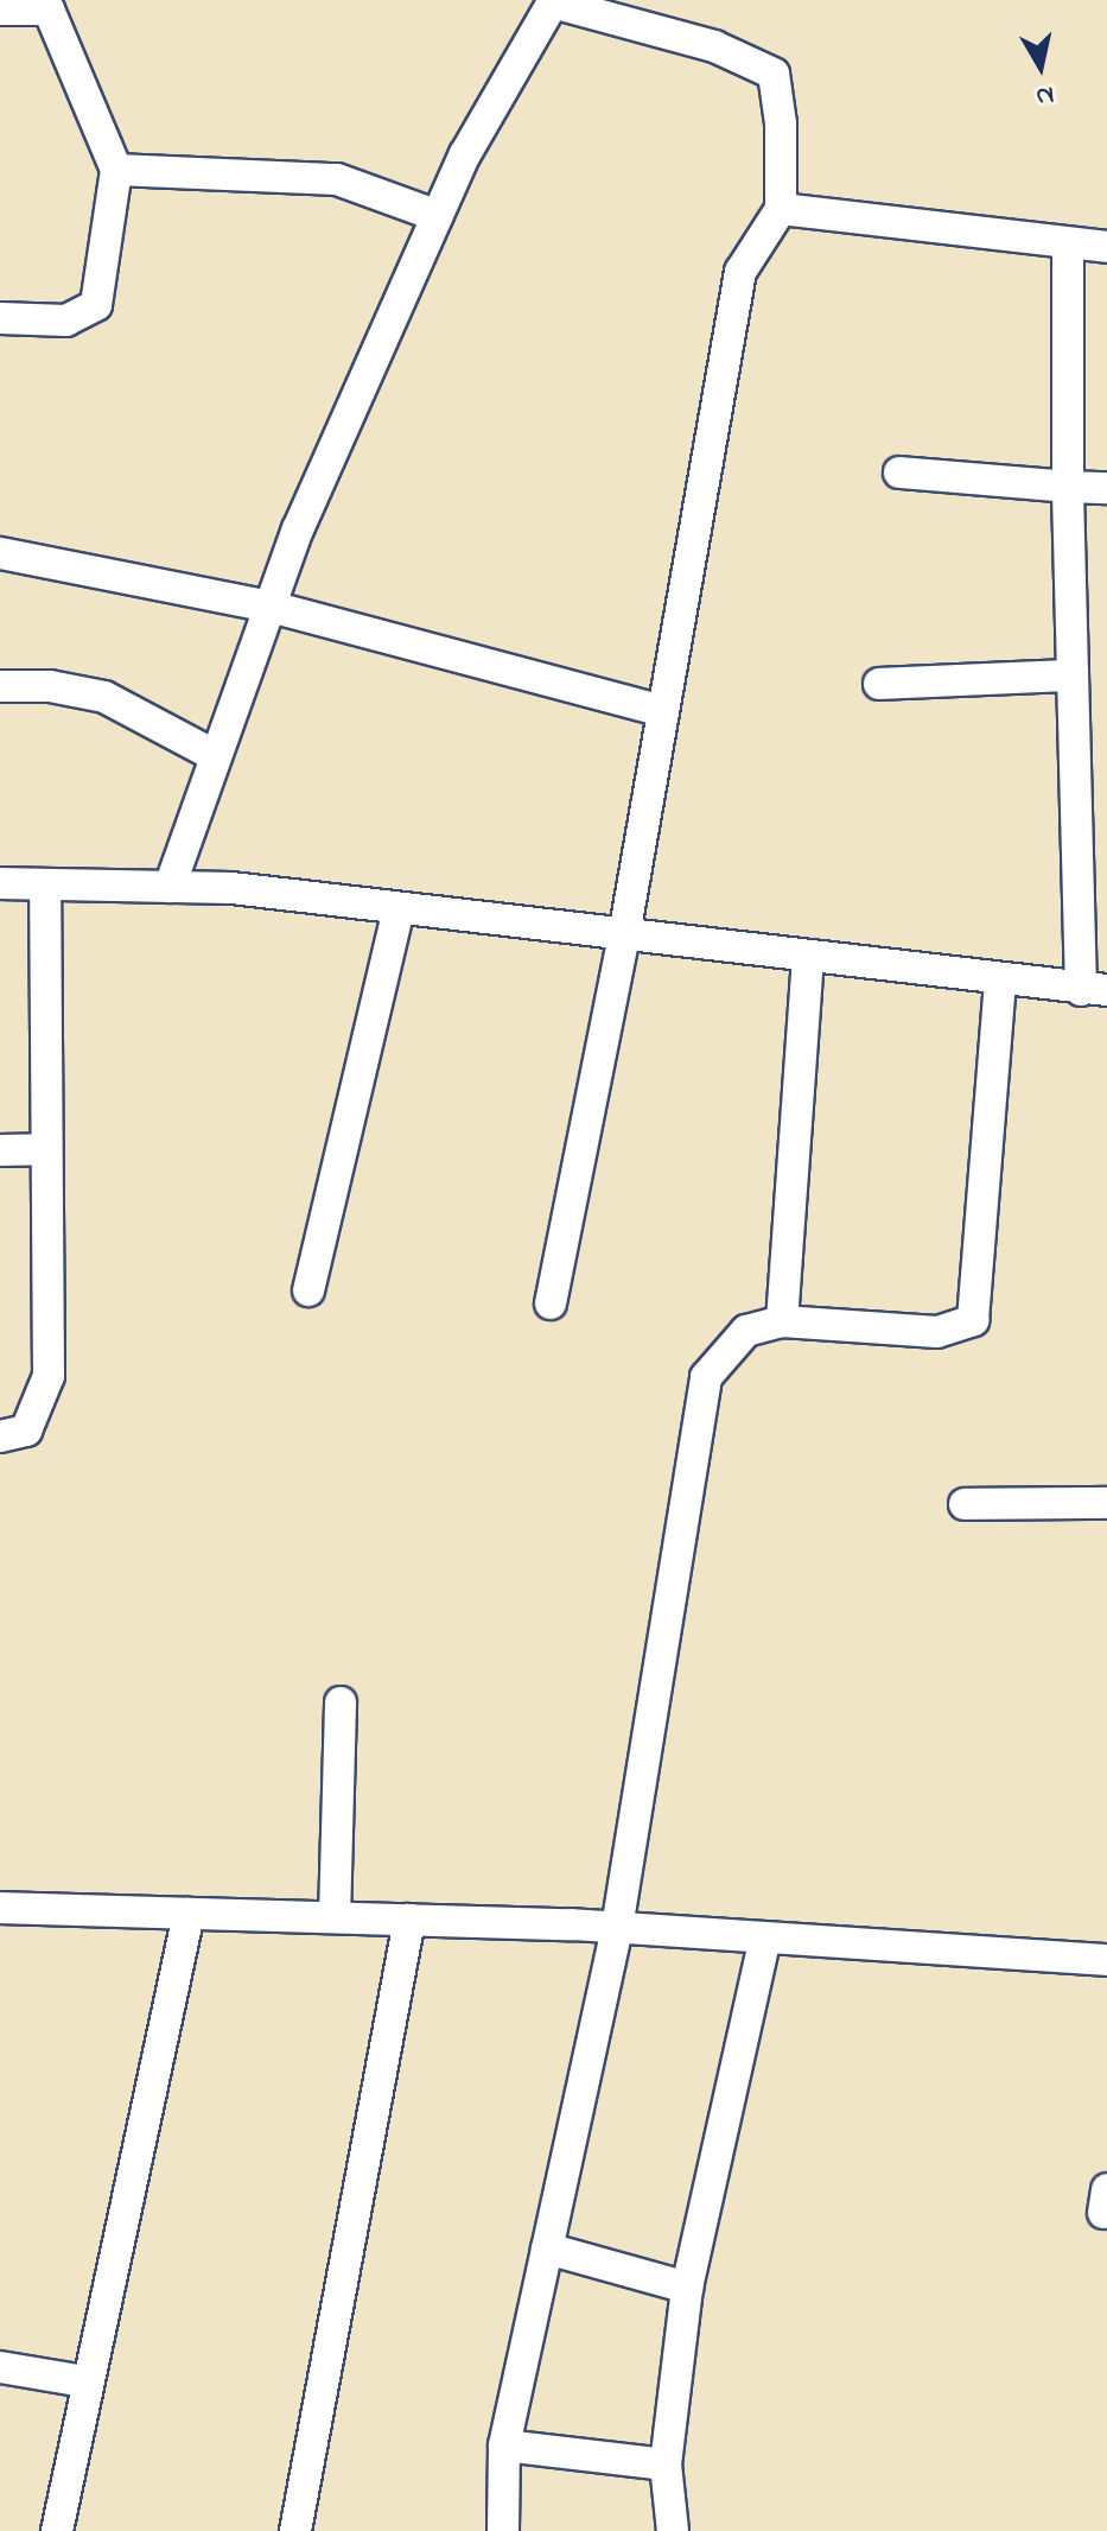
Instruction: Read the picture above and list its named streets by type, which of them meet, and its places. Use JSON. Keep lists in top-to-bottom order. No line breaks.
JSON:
{"north":"bottom"}
